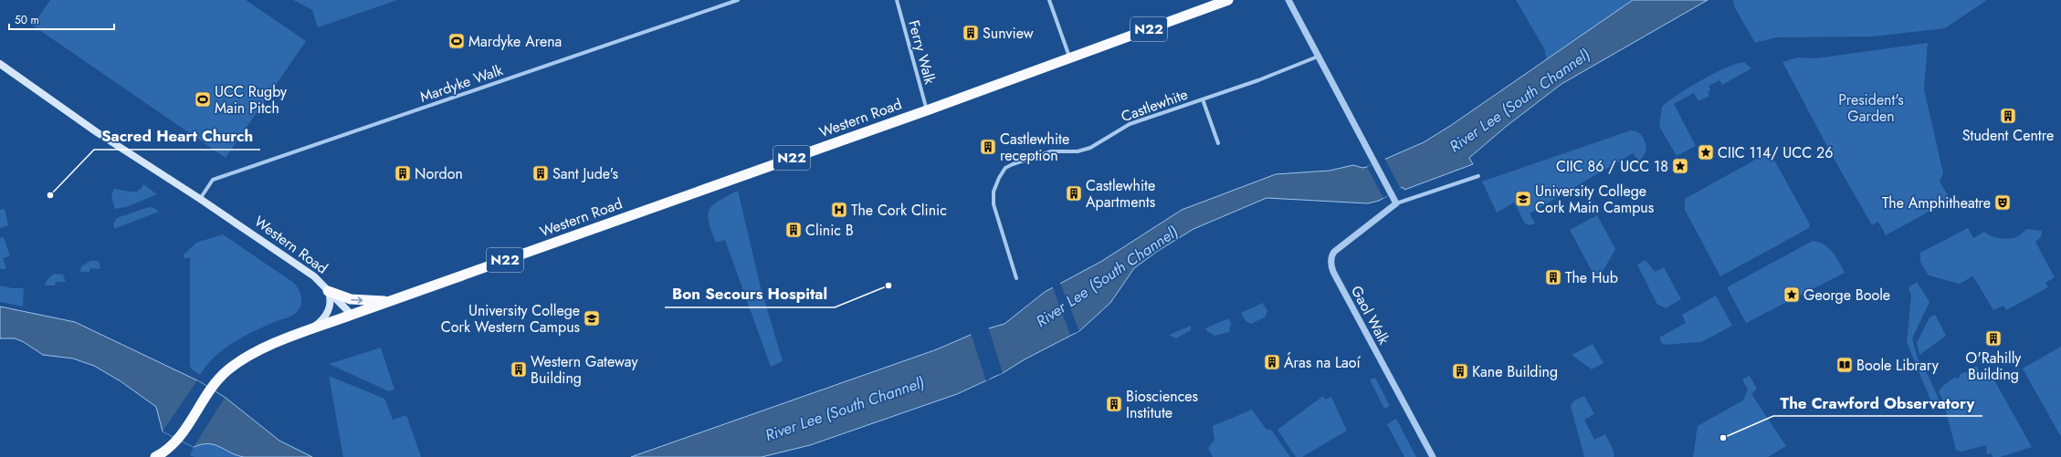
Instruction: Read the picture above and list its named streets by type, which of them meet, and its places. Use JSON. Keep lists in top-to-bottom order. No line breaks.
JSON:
{"streets":{"highway":["N22","Western Road"],"street":["Ferry Walk","Mardyke Walk","Castlewhite","Gaol Walk"]},"crossings":[["N22","Western Road"],["Ferry Walk","Western Road"],["Mardyke Walk","Western Road"]],"water":["River Lee (South Channel)"],"parks":["President's Garden"],"places":{"building":["Sunview","Student Centre","Castlewhite reception","Nordon","Sant Jude's","Castlewhite Apartments","Clinic B","The Hub","O'Rahilly Building","Áras na Laoí","Western Gateway Building","Kane Building","Biosciences Institute"],"sports":["Mardyke Arena","UCC Rugby Main Pitch"],"place":["CIIC 114/ UCC 26","CIIC 86 / UCC 18","George Boole"],"other":["Sacred Heart Church","Bon Secours Hospital","The Crawford Observatory"],"school or university":["University College Cork Main Campus","University College Cork Western Campus"],"theatre":["The Amphitheatre"],"hospital":["The Cork Clinic"],"library":["Boole Library"]},"scale_bar":"50 m"}
